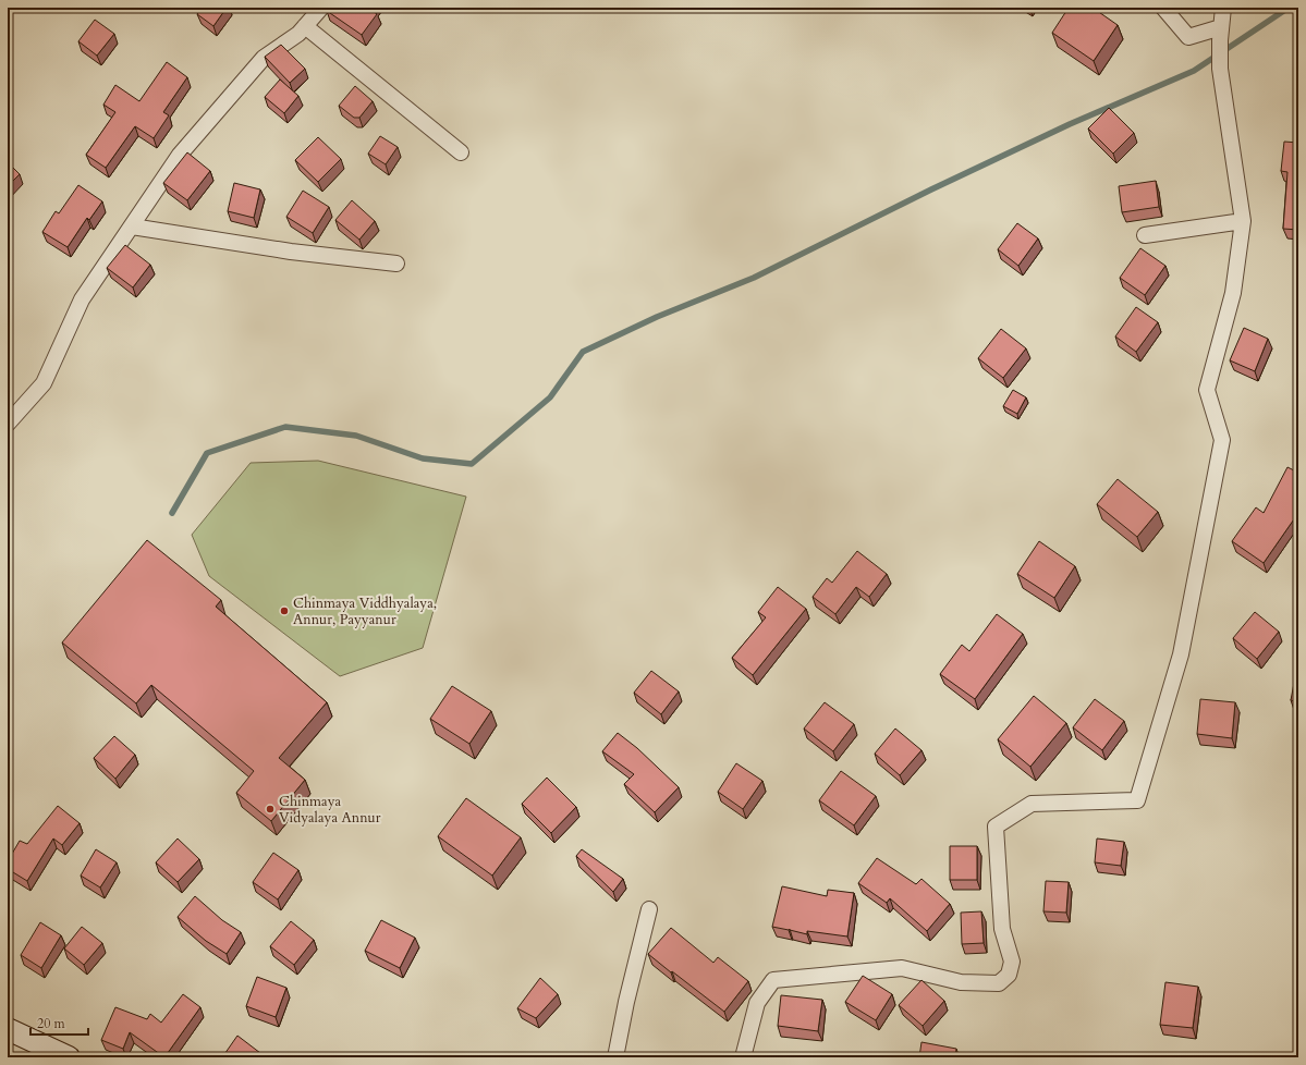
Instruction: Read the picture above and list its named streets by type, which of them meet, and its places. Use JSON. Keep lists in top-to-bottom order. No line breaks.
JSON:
{"places":["Chinmaya Viddhyalaya, Annur, Payyanur","Chinmaya Vidyalaya Annur"],"scale_bar":"20 m"}
